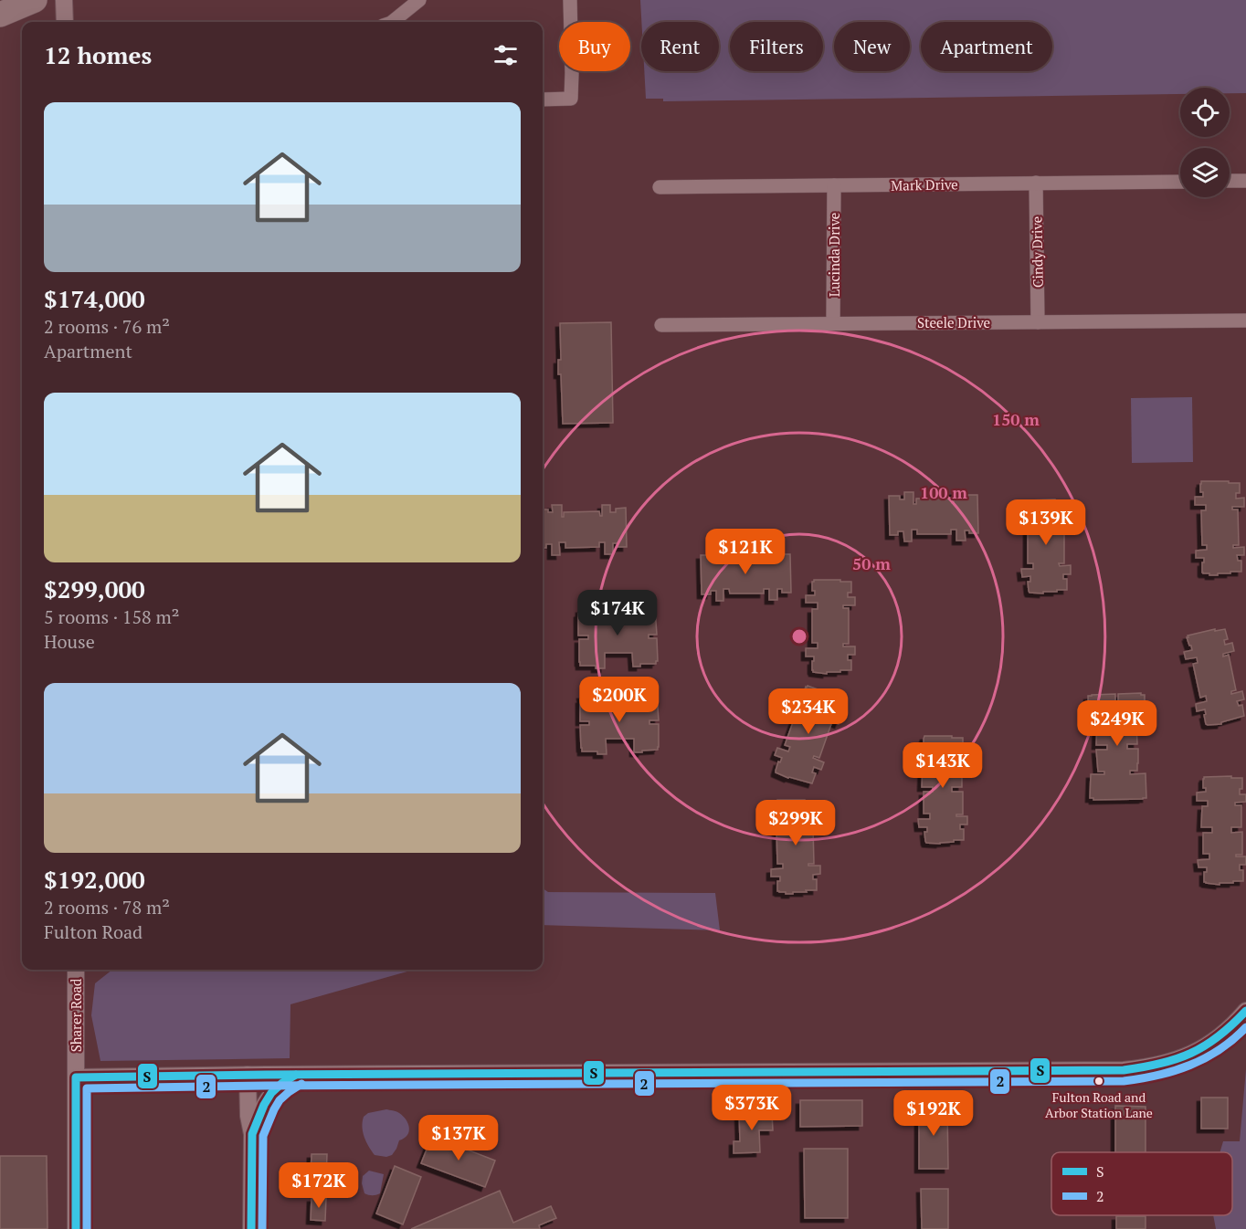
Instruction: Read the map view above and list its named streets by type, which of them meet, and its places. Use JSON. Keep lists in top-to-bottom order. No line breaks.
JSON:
{"streets":{"street":["Mark Drive","Cindy Drive","Lucinda Drive","Steele Drive","Sharer Road"]},"crossings":[["Mark Drive","Cindy Drive"],["Mark Drive","Lucinda Drive"],["Cindy Drive","Steele Drive"],["Lucinda Drive","Steele Drive"]],"places":["Fulton Road and Arbor Station Lane"],"lines":["transit line S","transit line 2"],"legend":["S","2"],"page":{"chip":["Buy","Rent","Filters","New","Apartment"],"heading":"12 homes","list":[{"name":"$174,000","note":"2 rooms · 76 m² · Apartment"},{"name":"$299,000","note":"5 rooms · 158 m² · House"},{"name":"$192,000","note":"2 rooms · 78 m² · Fulton Road"}],"price":["$139K","$121K","$174K","$200K","$234K","$249K","$143K","$299K","$373K","$192K","$137K","$172K"]},"rings":["150 m","100 m","50 m"]}
